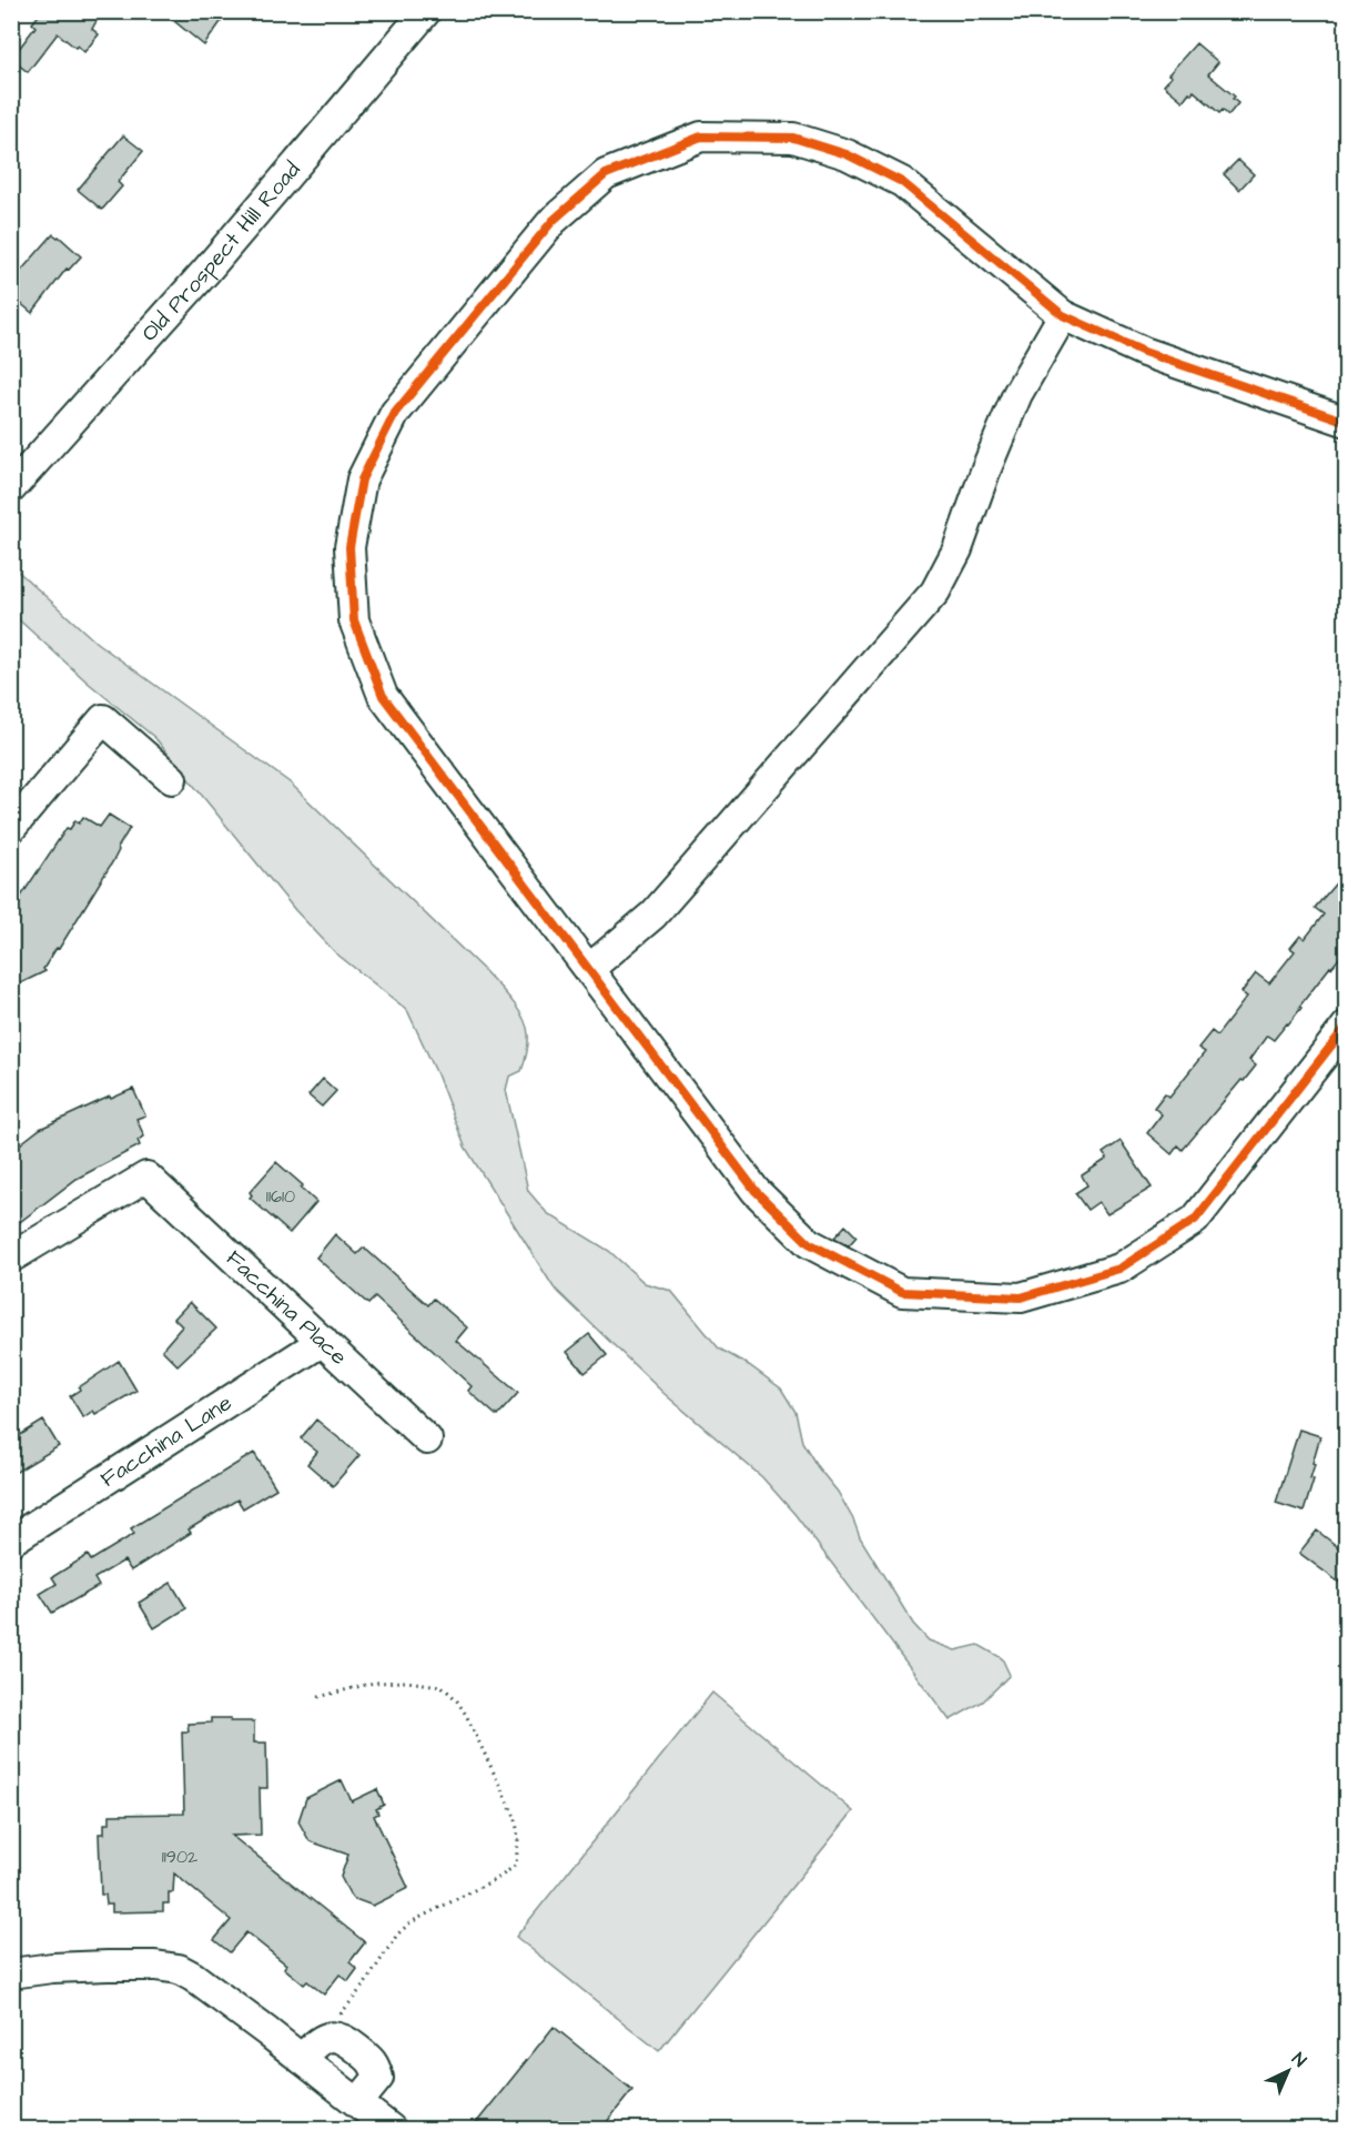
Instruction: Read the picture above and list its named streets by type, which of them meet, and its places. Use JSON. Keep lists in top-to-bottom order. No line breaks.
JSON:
{"streets":{"street":["Old Prospect Hill Road","Facchina Place","Facchina Lane"]},"crossings":[["Facchina Place","Facchina Lane"]],"house_numbers":["11610","11902"],"north":"top right"}
